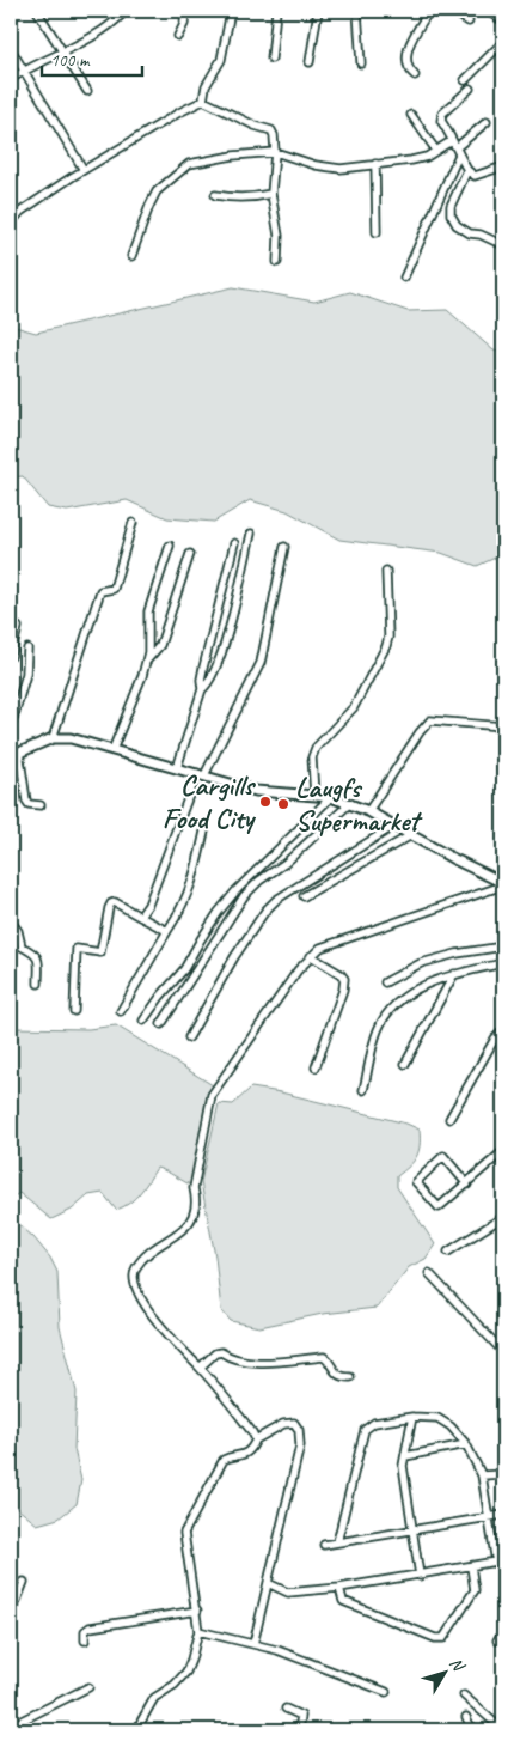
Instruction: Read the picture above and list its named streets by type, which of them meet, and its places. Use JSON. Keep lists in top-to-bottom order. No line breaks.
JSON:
{"places":["Cargills Food City","Laugfs Supermarket"],"scale_bar":"100 m","north":"top right"}
